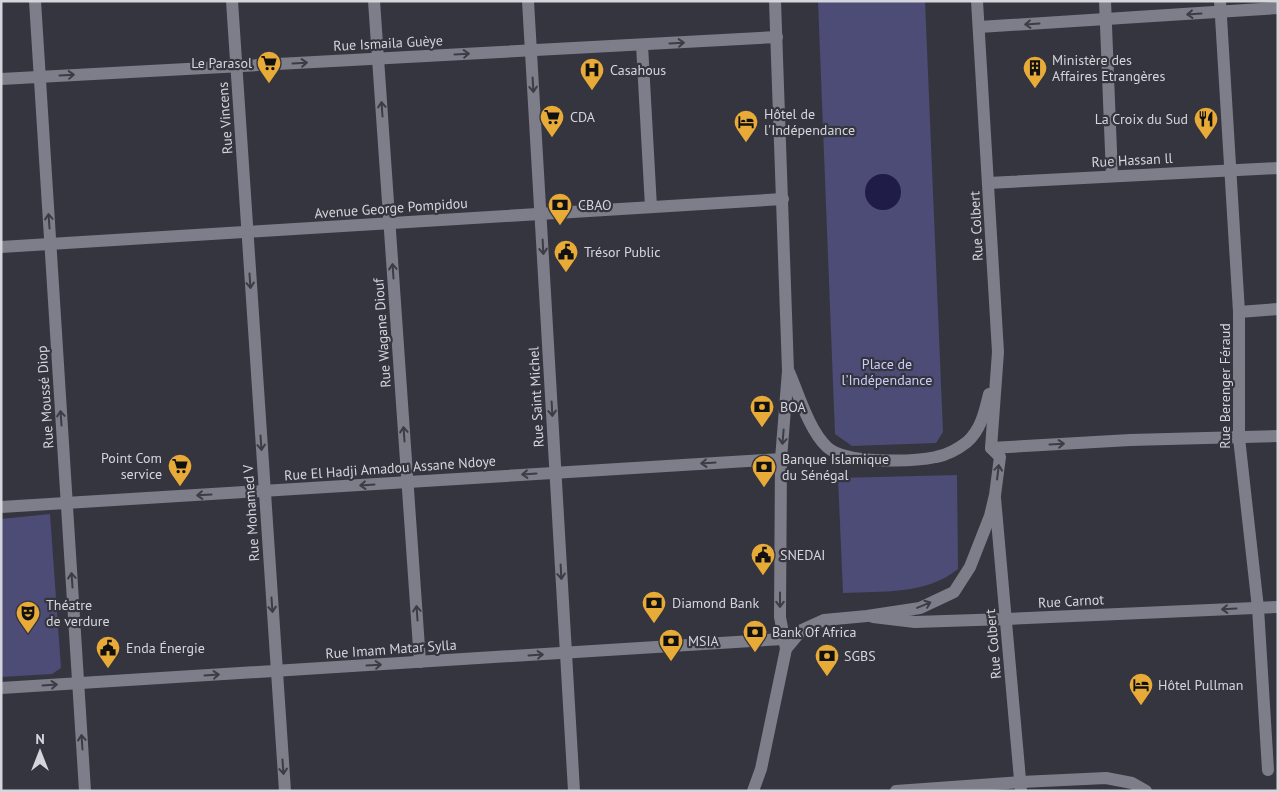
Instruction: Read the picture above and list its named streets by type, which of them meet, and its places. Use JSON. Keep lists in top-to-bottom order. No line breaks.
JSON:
{"streets":{"street":["Rue Ismaila Guèye","Rue Vincens","Rue Hassan ll","Avenue George Pompidou","Rue Colbert","Rue Wagane Diouf","Rue Berenger Féraud","Rue Moussé Diop","Rue Saint Michel","Rue El Hadji Amadou Assane Ndoye","Rue Mohamed V","Rue Carnot","Rue Imam Matar Sylla"]},"crossings":[["Rue Ismaila Guèye","Rue Vincens"],["Rue Ismaila Guèye","Rue Wagane Diouf"],["Rue Ismaila Guèye","Rue Moussé Diop"],["Rue Ismaila Guèye","Rue Saint Michel"],["Rue Vincens","Avenue George Pompidou"],["Rue Vincens","Rue Mohamed V"],["Rue Hassan ll","Rue Colbert"],["Rue Hassan ll","Rue Berenger Féraud"],["Avenue George Pompidou","Rue Wagane Diouf"],["Avenue George Pompidou","Rue Moussé Diop"],["Avenue George Pompidou","Rue Saint Michel"],["Avenue George Pompidou","Rue Mohamed V"],["Rue Colbert","Rue Carnot"],["Rue Wagane Diouf","Rue El Hadji Amadou Assane Ndoye"],["Rue Wagane Diouf","Rue Imam Matar Sylla"],["Rue Berenger Féraud","Rue Carnot"],["Rue Moussé Diop","Rue El Hadji Amadou Assane Ndoye"],["Rue Moussé Diop","Rue Imam Matar Sylla"],["Rue Saint Michel","Rue El Hadji Amadou Assane Ndoye"],["Rue Saint Michel","Rue Imam Matar Sylla"],["Rue El Hadji Amadou Assane Ndoye","Rue Mohamed V"],["Rue Mohamed V","Rue Imam Matar Sylla"]],"one_way":["Rue Ismaila Guèye","Rue Wagane Diouf","Rue Moussé Diop","Rue Saint Michel","Rue El Hadji Amadou Assane Ndoye","Rue Mohamed V","Rue Carnot","Rue Imam Matar Sylla"],"parks":["Place de l’Indépendance"],"places":{"supermarket":["Le Parasol","CDA","Point Com service"],"building":["Ministère des Affaires Etrangères"],"hospital":["Casahous"],"restaurant":["La Croix du Sud"],"hotel":["Hôtel de l'Indépendance","Hôtel Pullman"],"bank":["CBAO","BOA","Banque Islamique du Sénégal","Diamond Bank","Bank Of Africa","MSIA","SGBS"],"public building":["Trésor Public","SNEDAI","Enda Énergie"],"theatre":["Théatre de verdure"]},"north":"top"}
